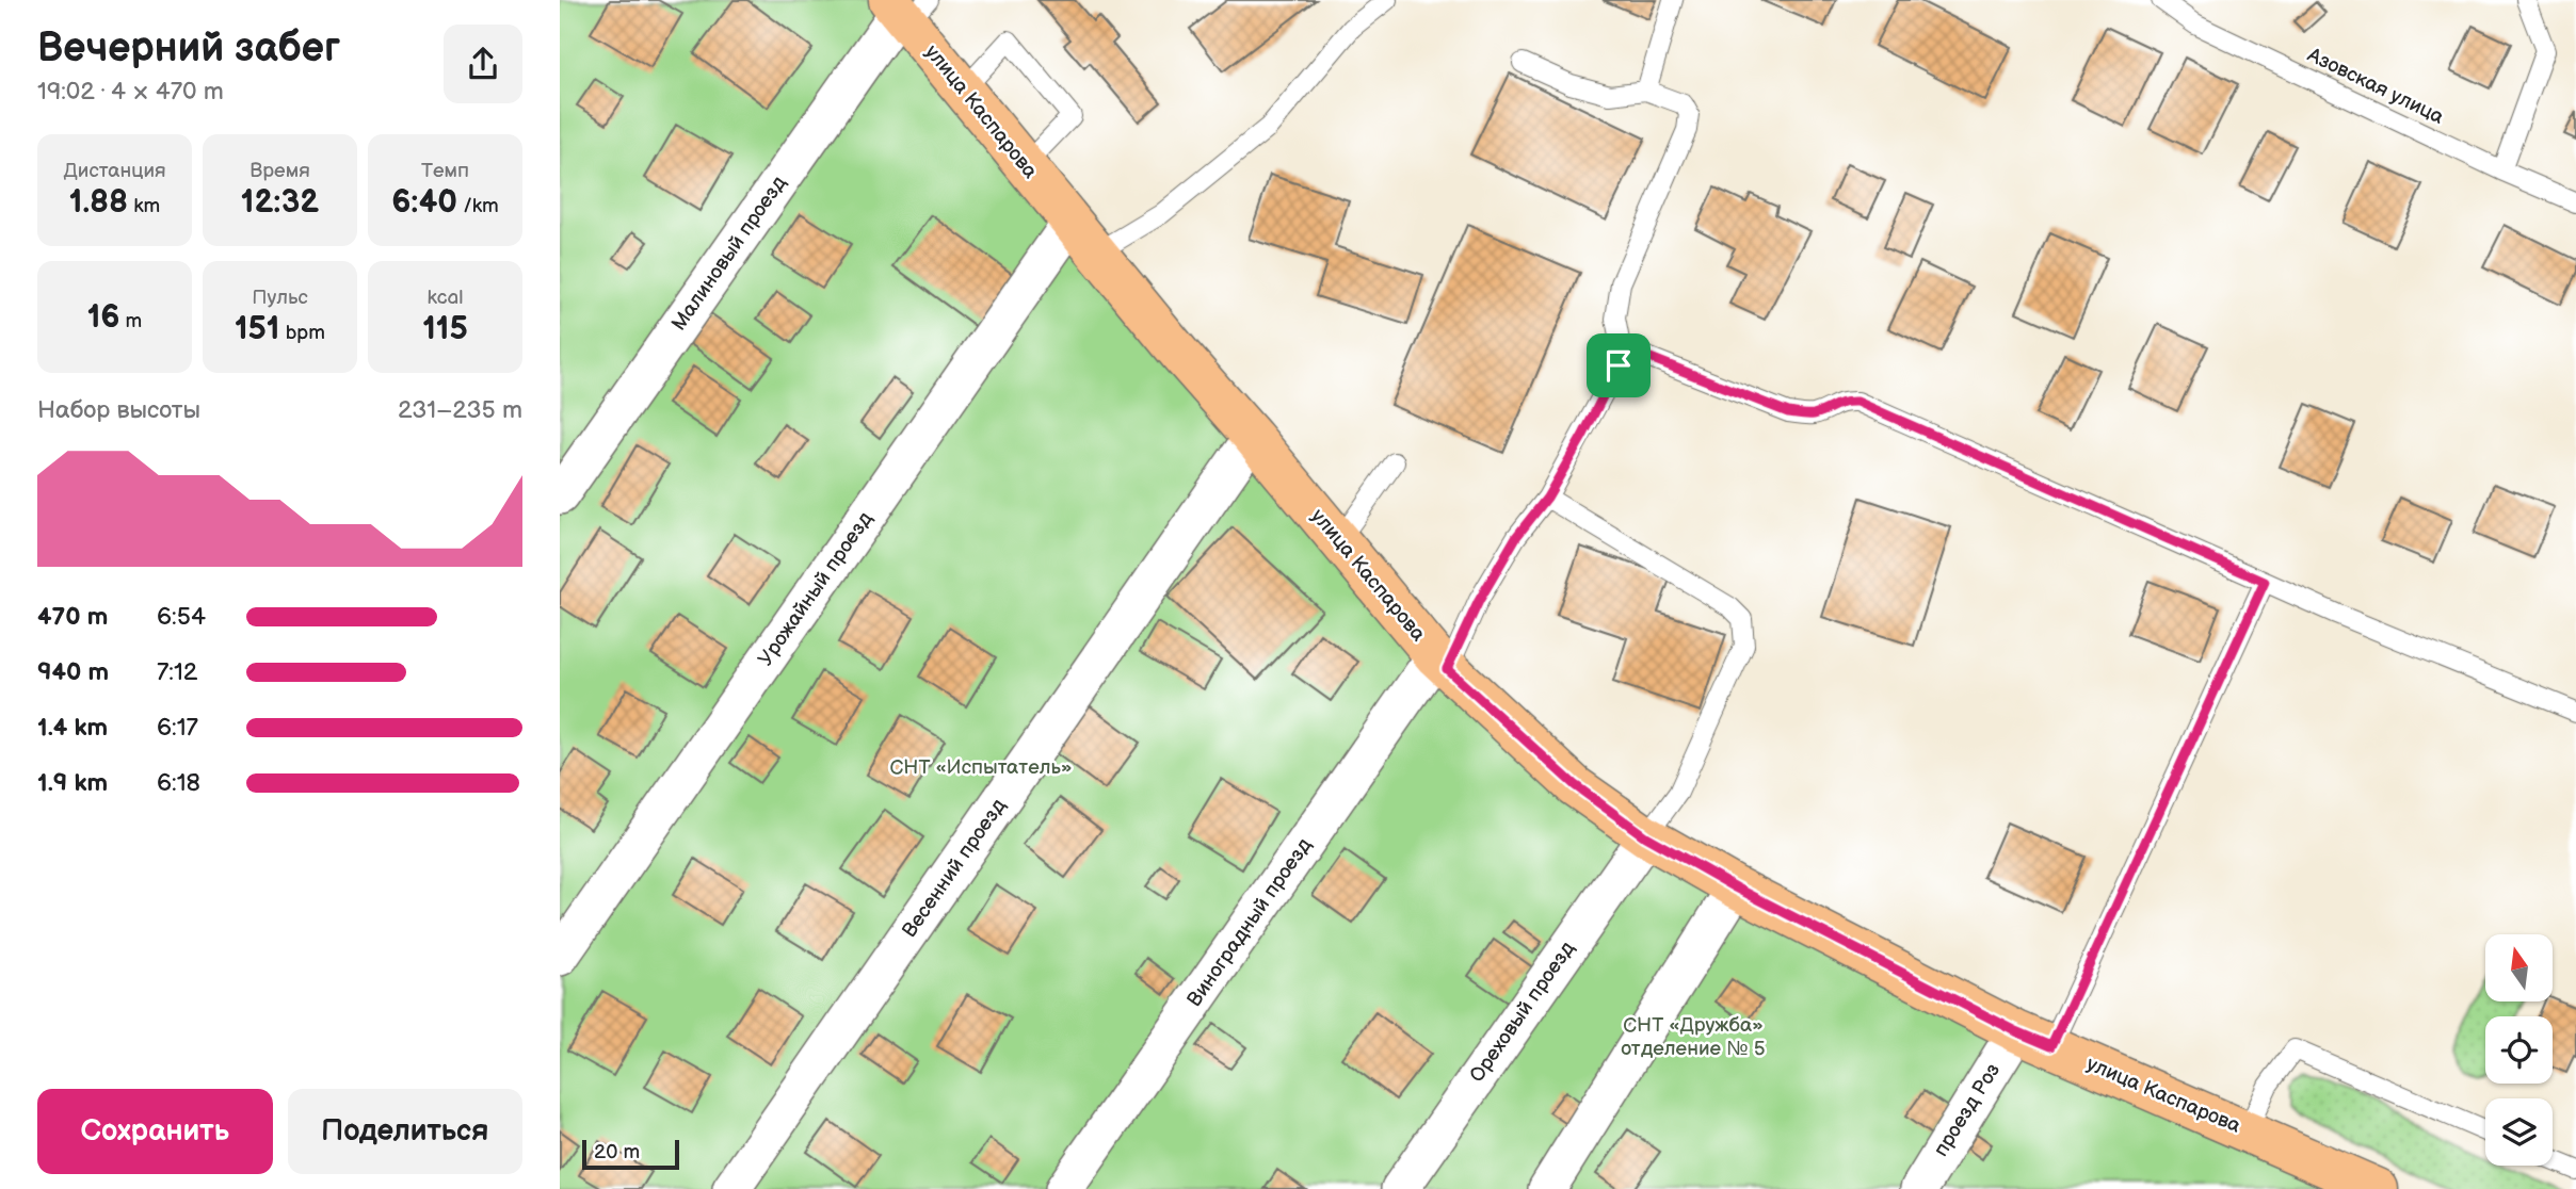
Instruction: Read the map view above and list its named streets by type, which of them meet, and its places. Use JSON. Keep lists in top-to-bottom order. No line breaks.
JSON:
{"streets":{"main road":["улица Каспарова"],"street":["Малиновый проезд","Урожайный проезд","Весенний проезд","Виноградный проезд","Ореховый проезд","проезд Роз"],"lane":["Азовская улица"]},"crossings":[["улица Каспарова","Малиновый проезд"],["улица Каспарова","Урожайный проезд"],["улица Каспарова","Весенний проезд"],["улица Каспарова","Виноградный проезд"],["улица Каспарова","Ореховый проезд"],["улица Каспарова","проезд Роз"]],"parks":["СНТ «Испытатель»","СНТ «Дружба» отделение № 5"],"scale_bar":"20 m","north":"top","page":{"heading":["Вечерний забег","19:02 · 4 × 470 m"],"stats":[["Дистанция","1.88 km"],["Время","12:32"],["Темп","6:40 /km"],["16 m"],["Пульс","151 bpm"],["kcal","115"]],"chart":["Набор высоты","231–235 m"],"list":[{"name":"470 m","note":"6:54"},{"name":"940 m","note":"7:12"},{"name":"1.4 km","note":"6:17"},{"name":"1.9 km","note":"6:18"}],"buttons":["Сохранить","Поделиться"],"scale":"20 m"}}
